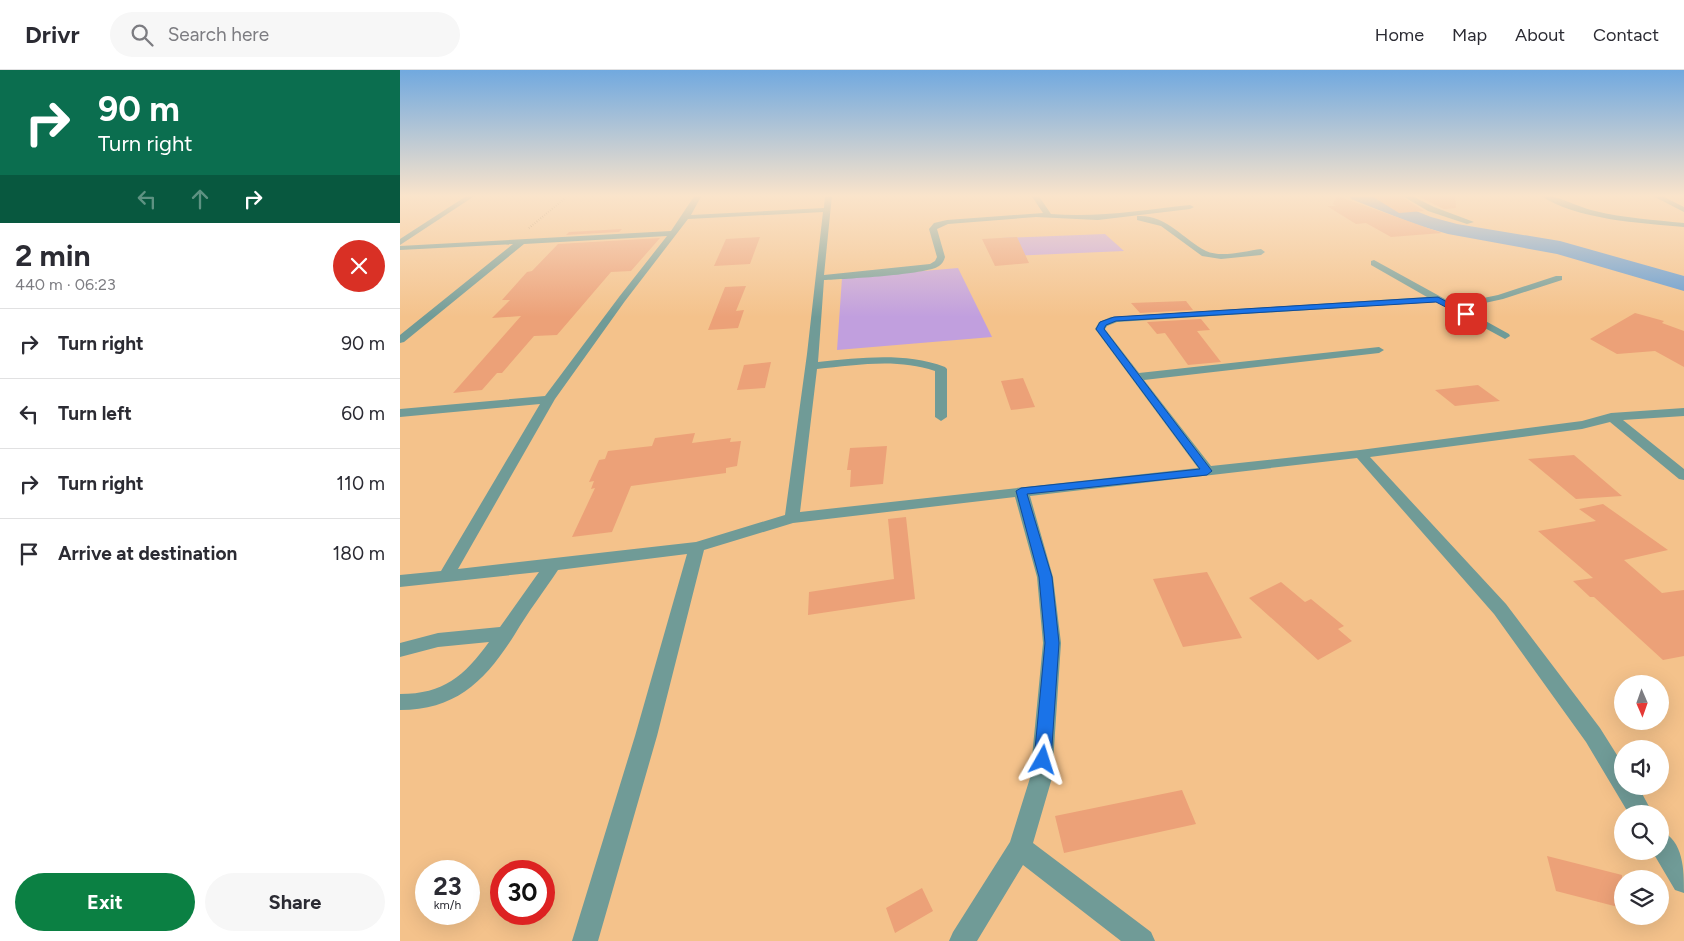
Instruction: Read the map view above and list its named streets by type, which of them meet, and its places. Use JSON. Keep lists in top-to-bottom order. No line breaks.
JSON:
{"north":"bottom","page":{"header":"Drivr","search":"Search here","nav":["Home","Map","About","Contact"],"turn":["90 m","Turn right"],"heading":["2 min","440 m · 06:23"],"list":[{"name":"Turn right","value":"90 m"},{"name":"Turn left","value":"60 m"},{"name":"Turn right","value":"110 m"},{"name":"Arrive at destination","value":"180 m"}],"speed":"23 km/h","limit":"30","buttons":["Exit","Share"]}}
